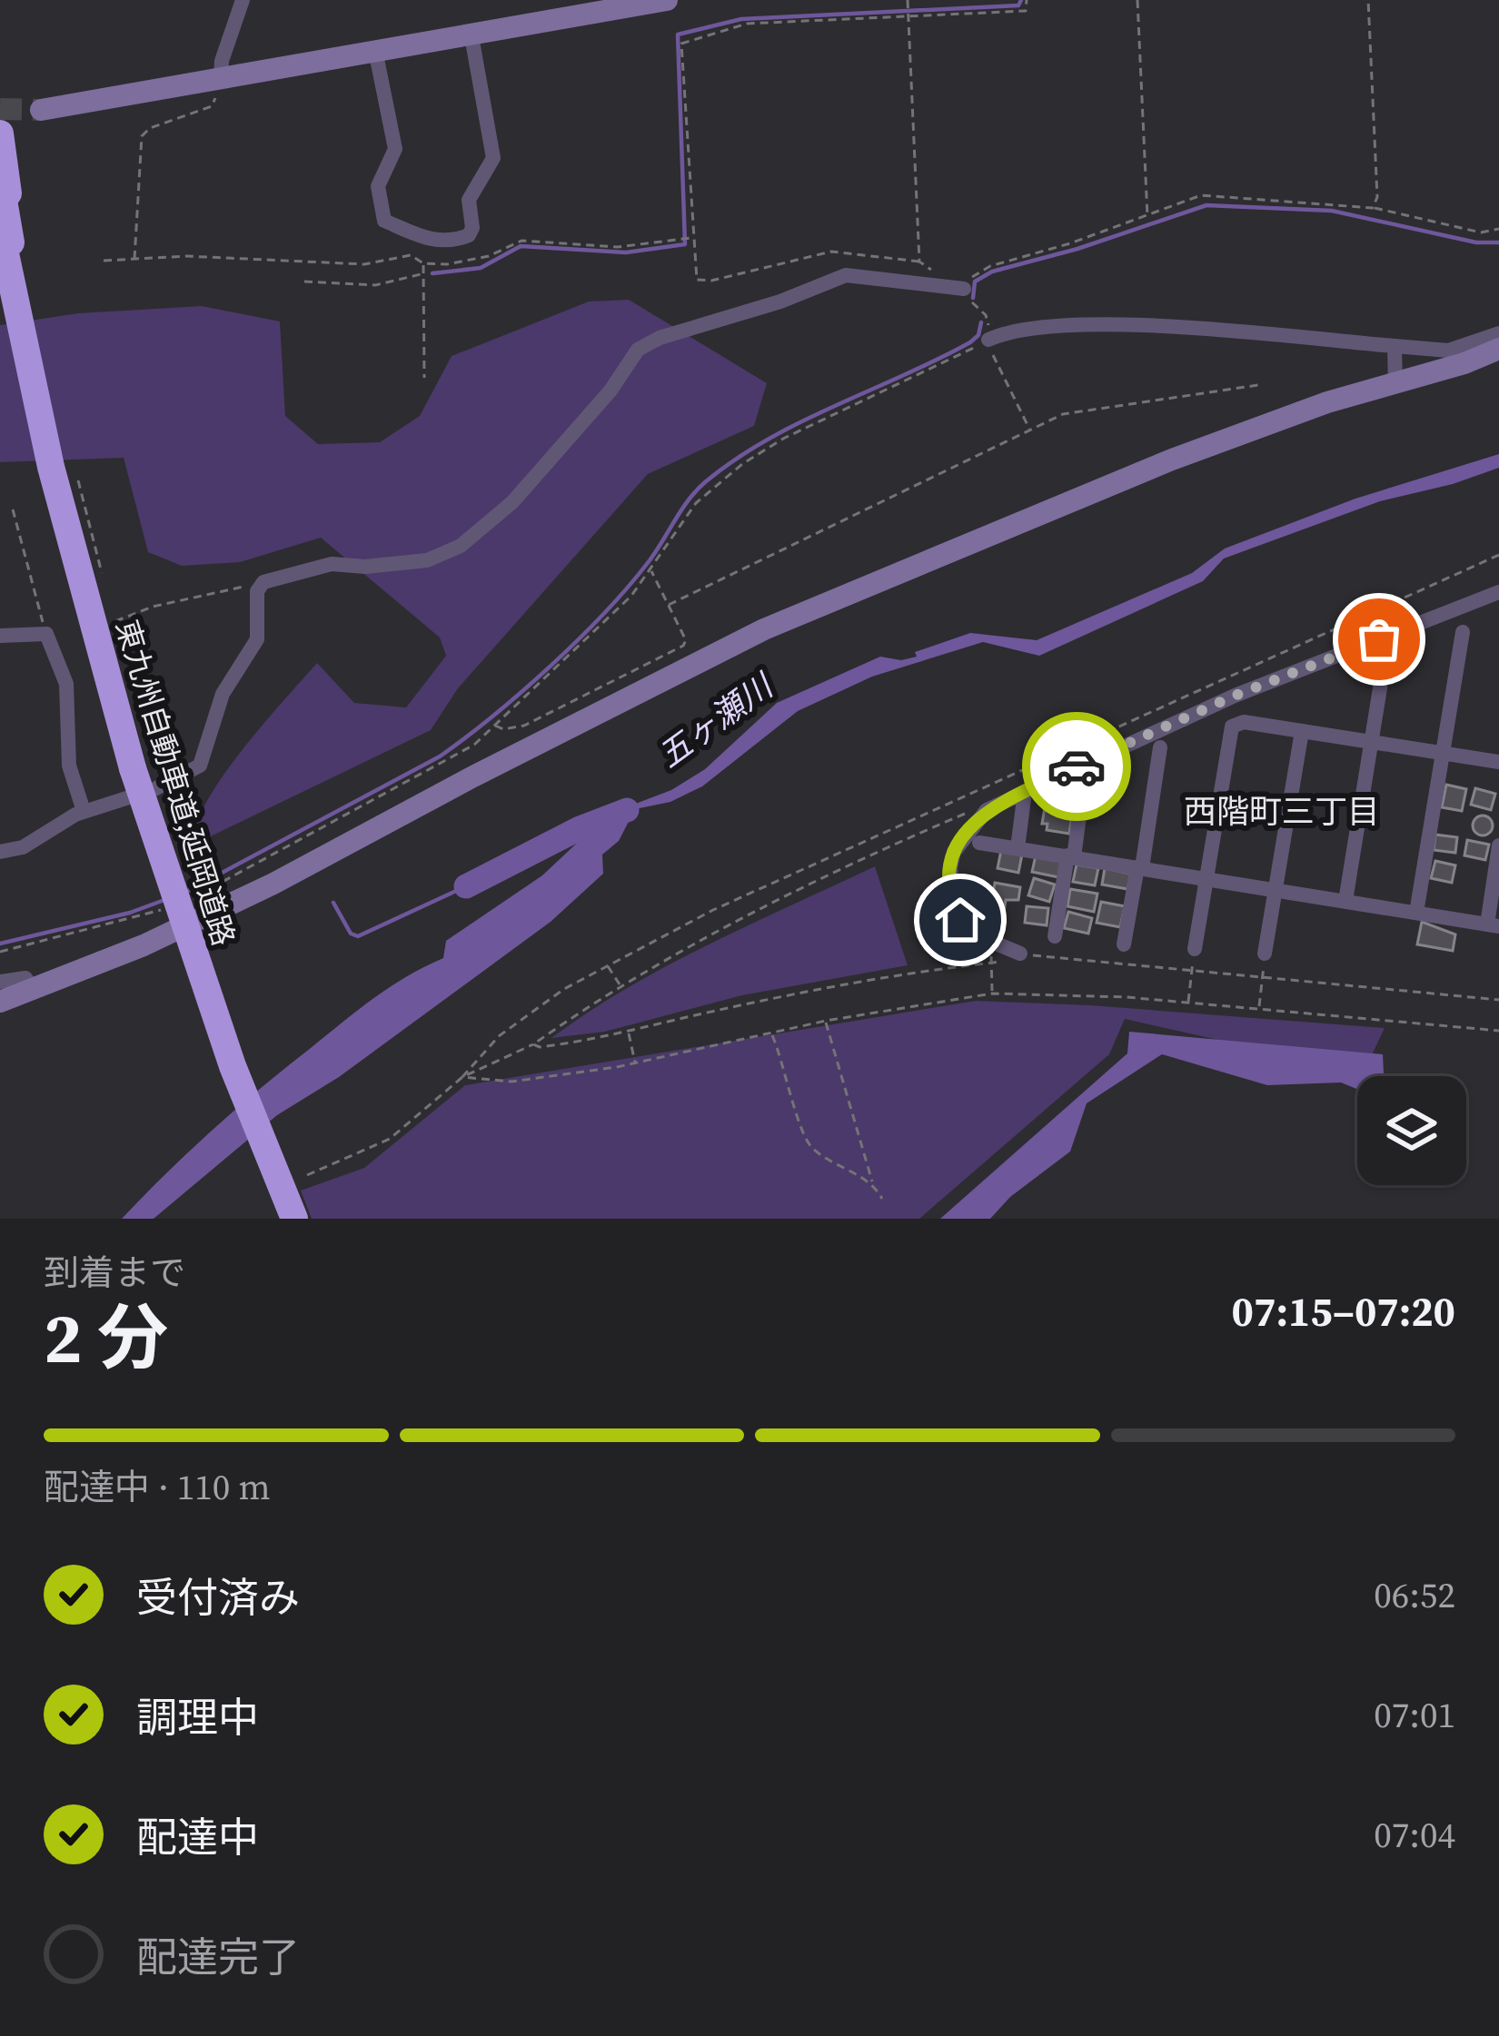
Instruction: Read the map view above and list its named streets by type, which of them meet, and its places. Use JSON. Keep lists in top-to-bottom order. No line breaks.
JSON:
{"streets":{"highway":["東九州自動車道;延岡道路"]},"districts":["西階町三丁目"],"water":["五ヶ瀬川"],"page":{"heading":["2 分","到着まで","07:15–07:20"],"bar":"配達中 · 110 m","list":[["受付済み","06:52"],["調理中","07:01"],["配達中","07:04"],"配達完了"]}}
